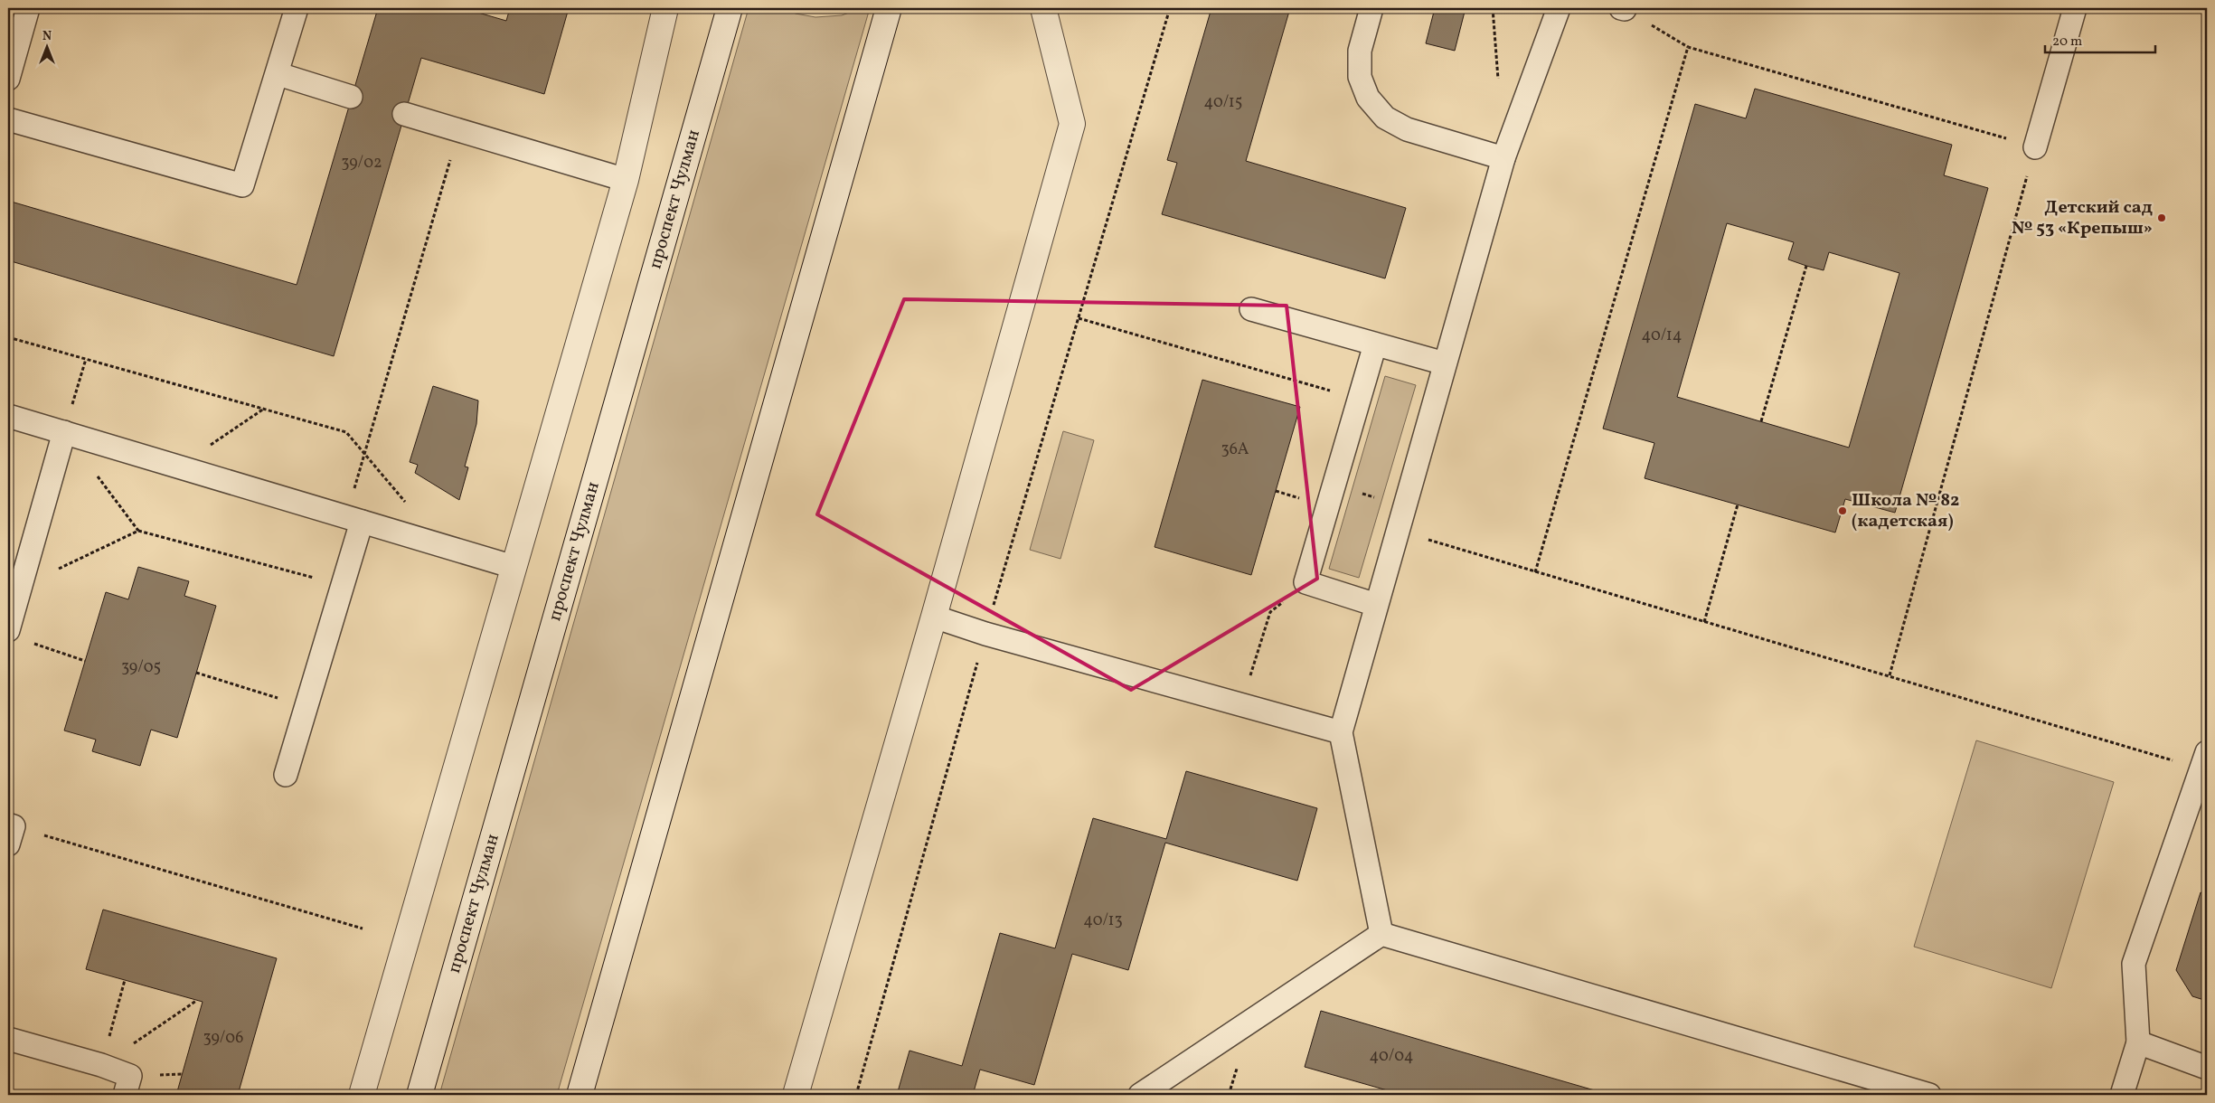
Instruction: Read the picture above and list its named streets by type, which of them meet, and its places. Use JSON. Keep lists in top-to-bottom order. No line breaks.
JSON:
{"streets":{"street":["проспект Чулман"]},"places":["Детский сад № 53 «Крепыш»","Школа № 82 (кадетская)"],"house_numbers":["40/15","39/02","40/14","36А","39/05","40/13","39/06","40/04"],"scale_bar":"20 m","north":"top"}
